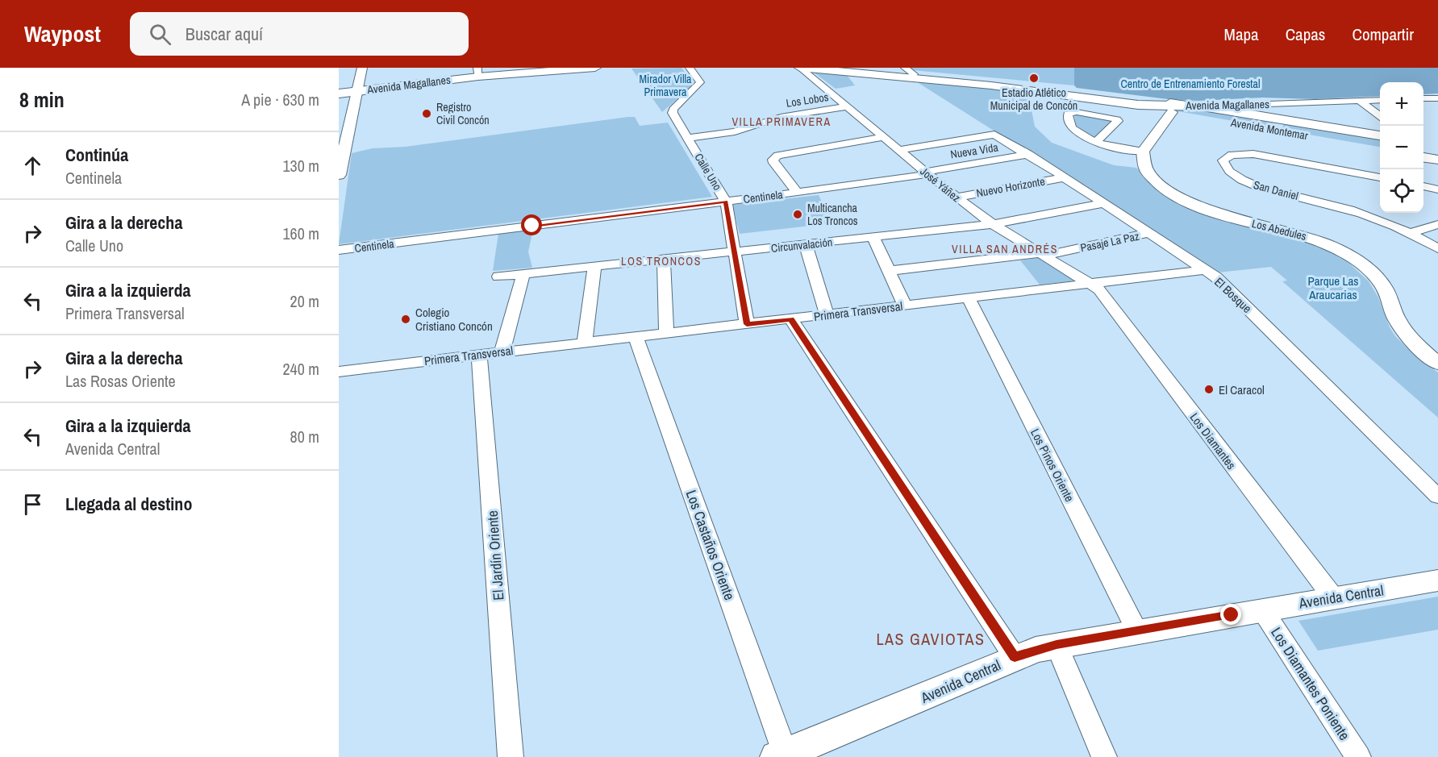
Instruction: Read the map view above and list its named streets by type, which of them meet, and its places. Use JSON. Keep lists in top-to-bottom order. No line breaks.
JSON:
{"streets":{"main road":["Avenida Magallanes","Avenida Montemar"],"street":["Los Lobos","Nueva Vida","Calle Uno","José Yáñez","Nuevo Horizonte","San Daniel","Centinela","Los Abedules","Pasaje La Paz","Circunvalación","El Bosque","Primera Transversal","Los Diamantes","Los Pinos Oriente","Los Castaños Oriente","El Jardín Oriente","Avenida Central","Los Diamantes Poniente"]},"crossings":[["Avenida Magallanes","Avenida Montemar"],["Avenida Magallanes","José Yáñez"],["Los Lobos","Calle Uno"],["Los Lobos","José Yáñez"],["Nueva Vida","José Yáñez"],["Nueva Vida","Centinela"],["Nueva Vida","El Bosque"],["Calle Uno","Centinela"],["Calle Uno","Circunvalación"],["Calle Uno","Primera Transversal"],["José Yáñez","Nuevo Horizonte"],["José Yáñez","Centinela"],["José Yáñez","Pasaje La Paz"],["José Yáñez","Circunvalación"],["José Yáñez","El Bosque"],["José Yáñez","Primera Transversal"],["José Yáñez","Los Diamantes"],["Nuevo Horizonte","El Bosque"],["Pasaje La Paz","El Bosque"],["Circunvalación","El Bosque"],["El Bosque","Primera Transversal"],["Primera Transversal","Los Diamantes"],["Primera Transversal","Los Pinos Oriente"],["Primera Transversal","Los Castaños Oriente"],["Primera Transversal","El Jardín Oriente"],["Los Diamantes","Avenida Central"],["Los Pinos Oriente","Avenida Central"],["Los Castaños Oriente","Avenida Central"],["Avenida Central","Los Diamantes Poniente"]],"districts":["VILLA PRIMAVERA","VILLA SAN ANDRÉS","LOS TRONCOS","LAS GAVIOTAS"],"parks":["Mirador Villa Primavera","Centro de Entrenamiento Forestal","Parque Las Araucarias"],"places":["Estadio Atlético Municipal de Concón","Registro Civil Concón","Multicancha Los Troncos","Colegio Cristiano Concón","El Caracol"],"page":{"header":"Waypost","search":"Buscar aquí","nav":["Mapa","Capas","Compartir"],"heading":["8 min","A pie · 630 m"],"map_buttons":["+","−"],"list":[["Continúa","Centinela","130 m"],["Gira a la derecha","Calle Uno","160 m"],["Gira a la izquierda","Primera Transversal","20 m"],["Gira a la derecha","Las Rosas Oriente","240 m"],["Gira a la izquierda","Avenida Central","80 m"],"Llegada al destino"]}}
